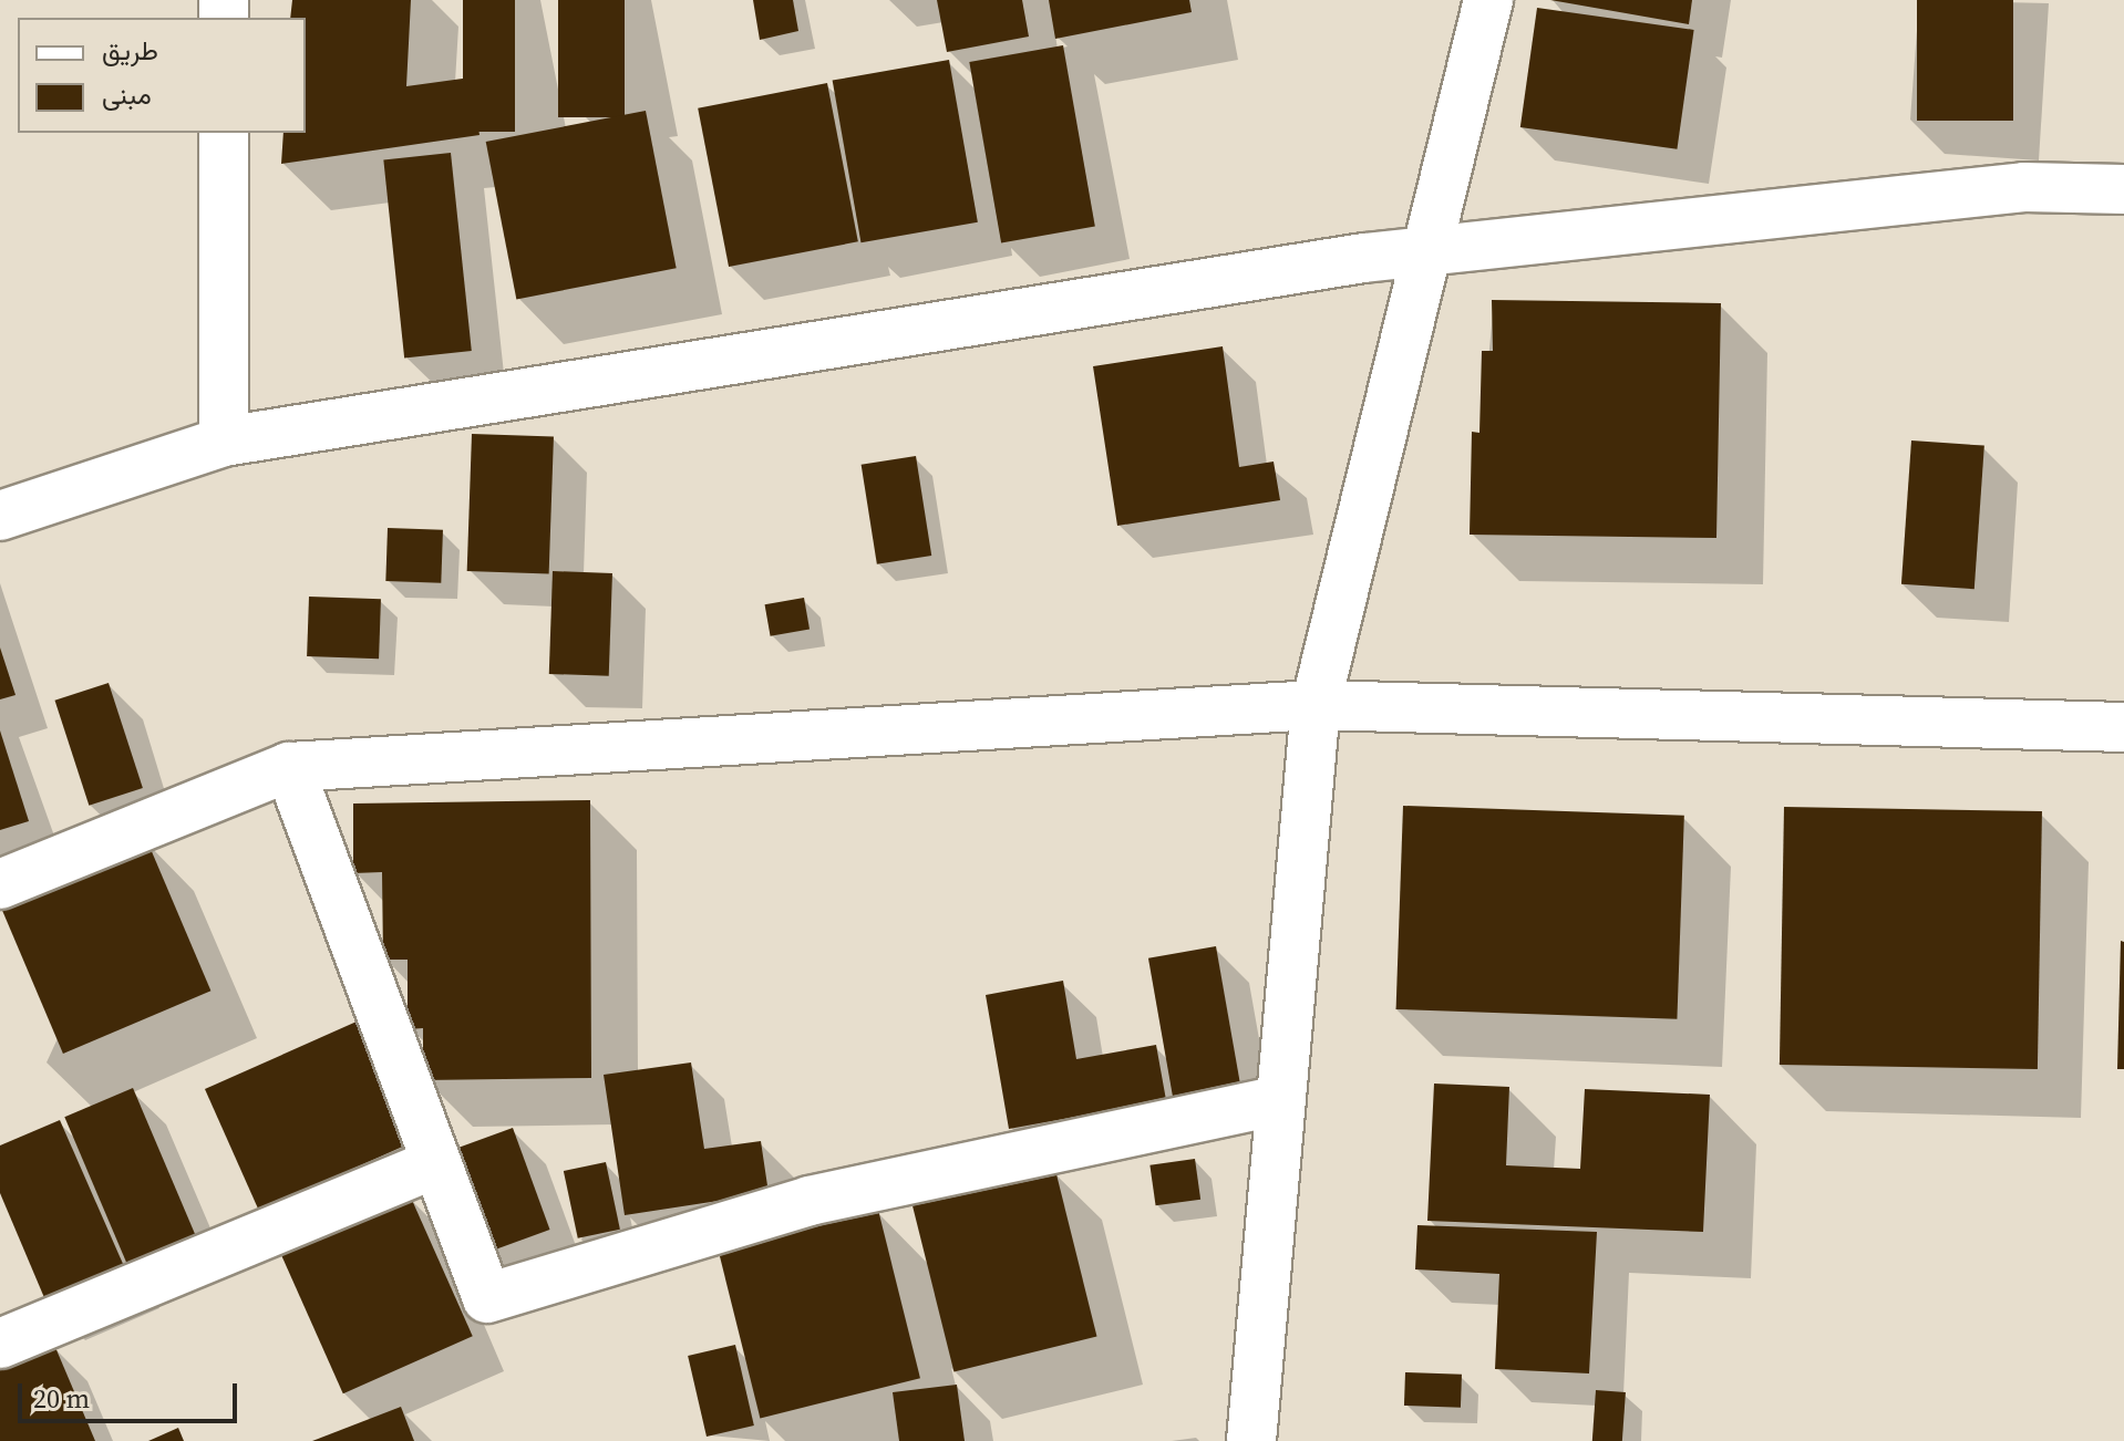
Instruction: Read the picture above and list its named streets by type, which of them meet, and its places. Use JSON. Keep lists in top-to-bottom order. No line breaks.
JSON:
{"legend":["طريق","مبنى"],"scale_bar":"20 m"}
